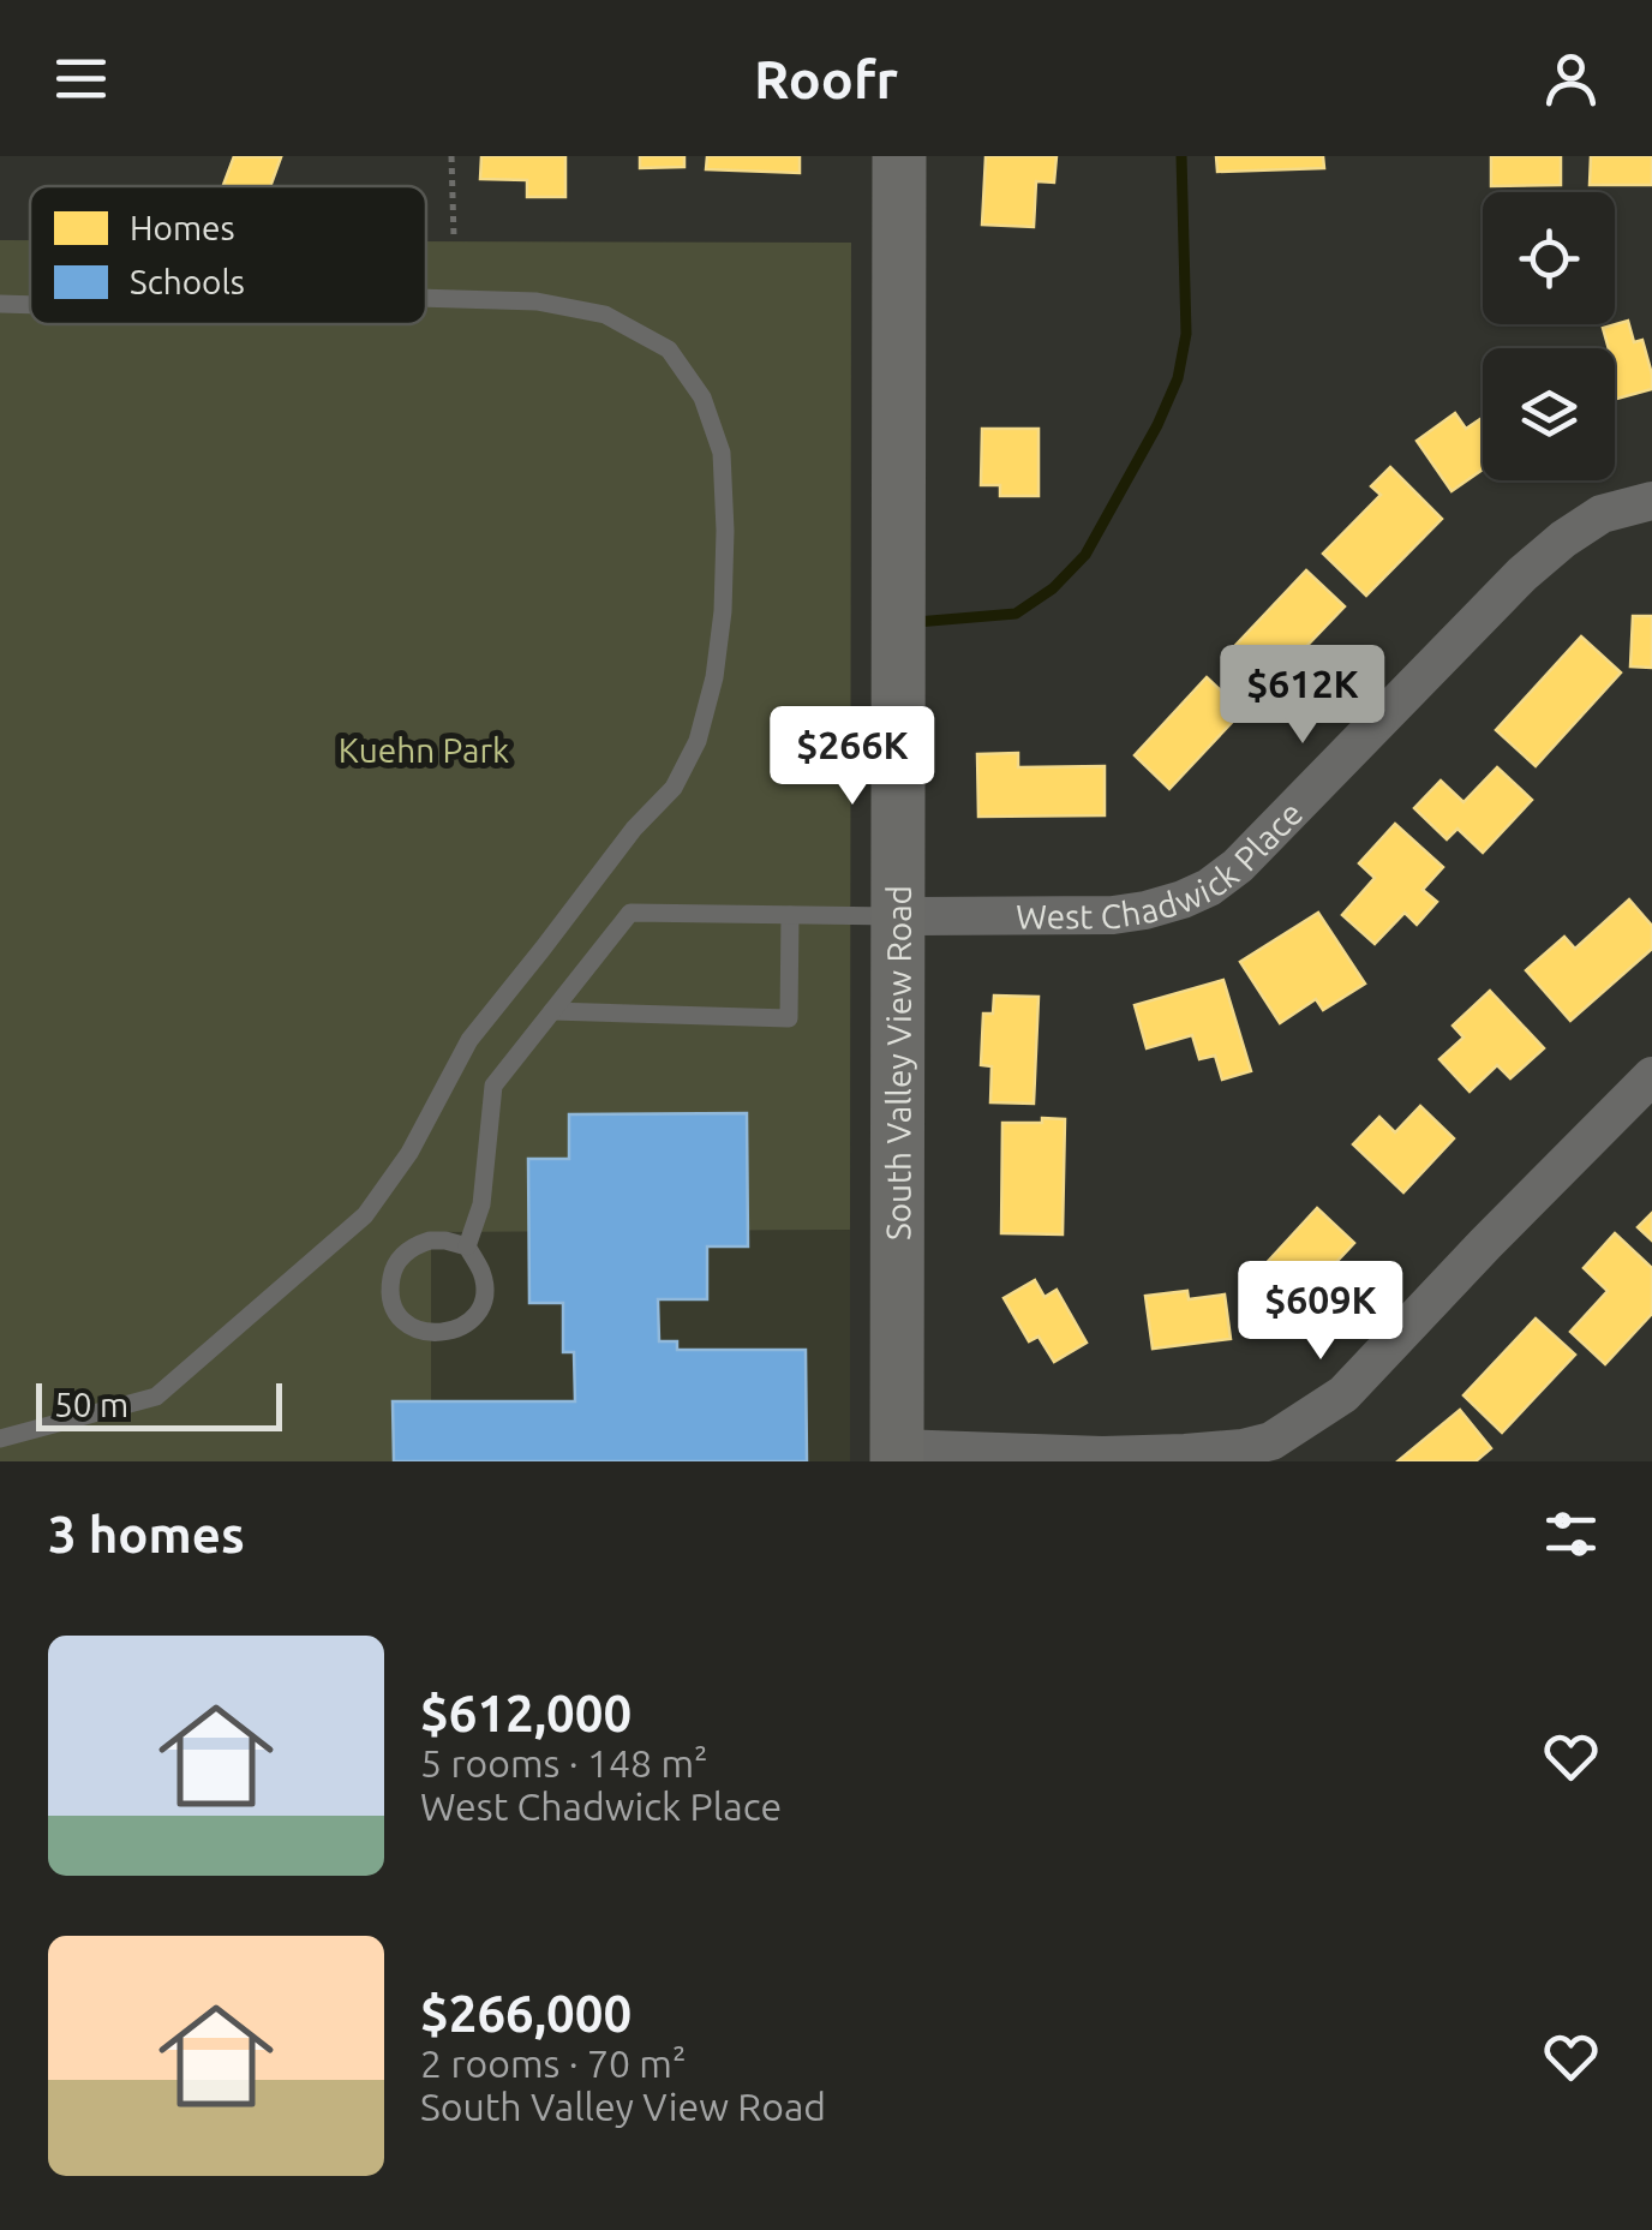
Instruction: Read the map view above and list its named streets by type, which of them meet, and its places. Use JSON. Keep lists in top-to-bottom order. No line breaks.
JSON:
{"streets":{"street":["West Chadwick Place","South Valley View Road"]},"crossings":[["West Chadwick Place","South Valley View Road"]],"parks":["Kuehn Park"],"legend":["Homes","Schools"],"scale_bar":"50 m","page":{"header":"Roofr","price":["$612K","$266K","$609K"],"scale":"50 m","heading":"3 homes","list":[{"name":"$612,000","note":"5 rooms · 148 m² · West Chadwick Place"},{"name":"$266,000","note":"2 rooms · 70 m² · South Valley View Road"}]}}
